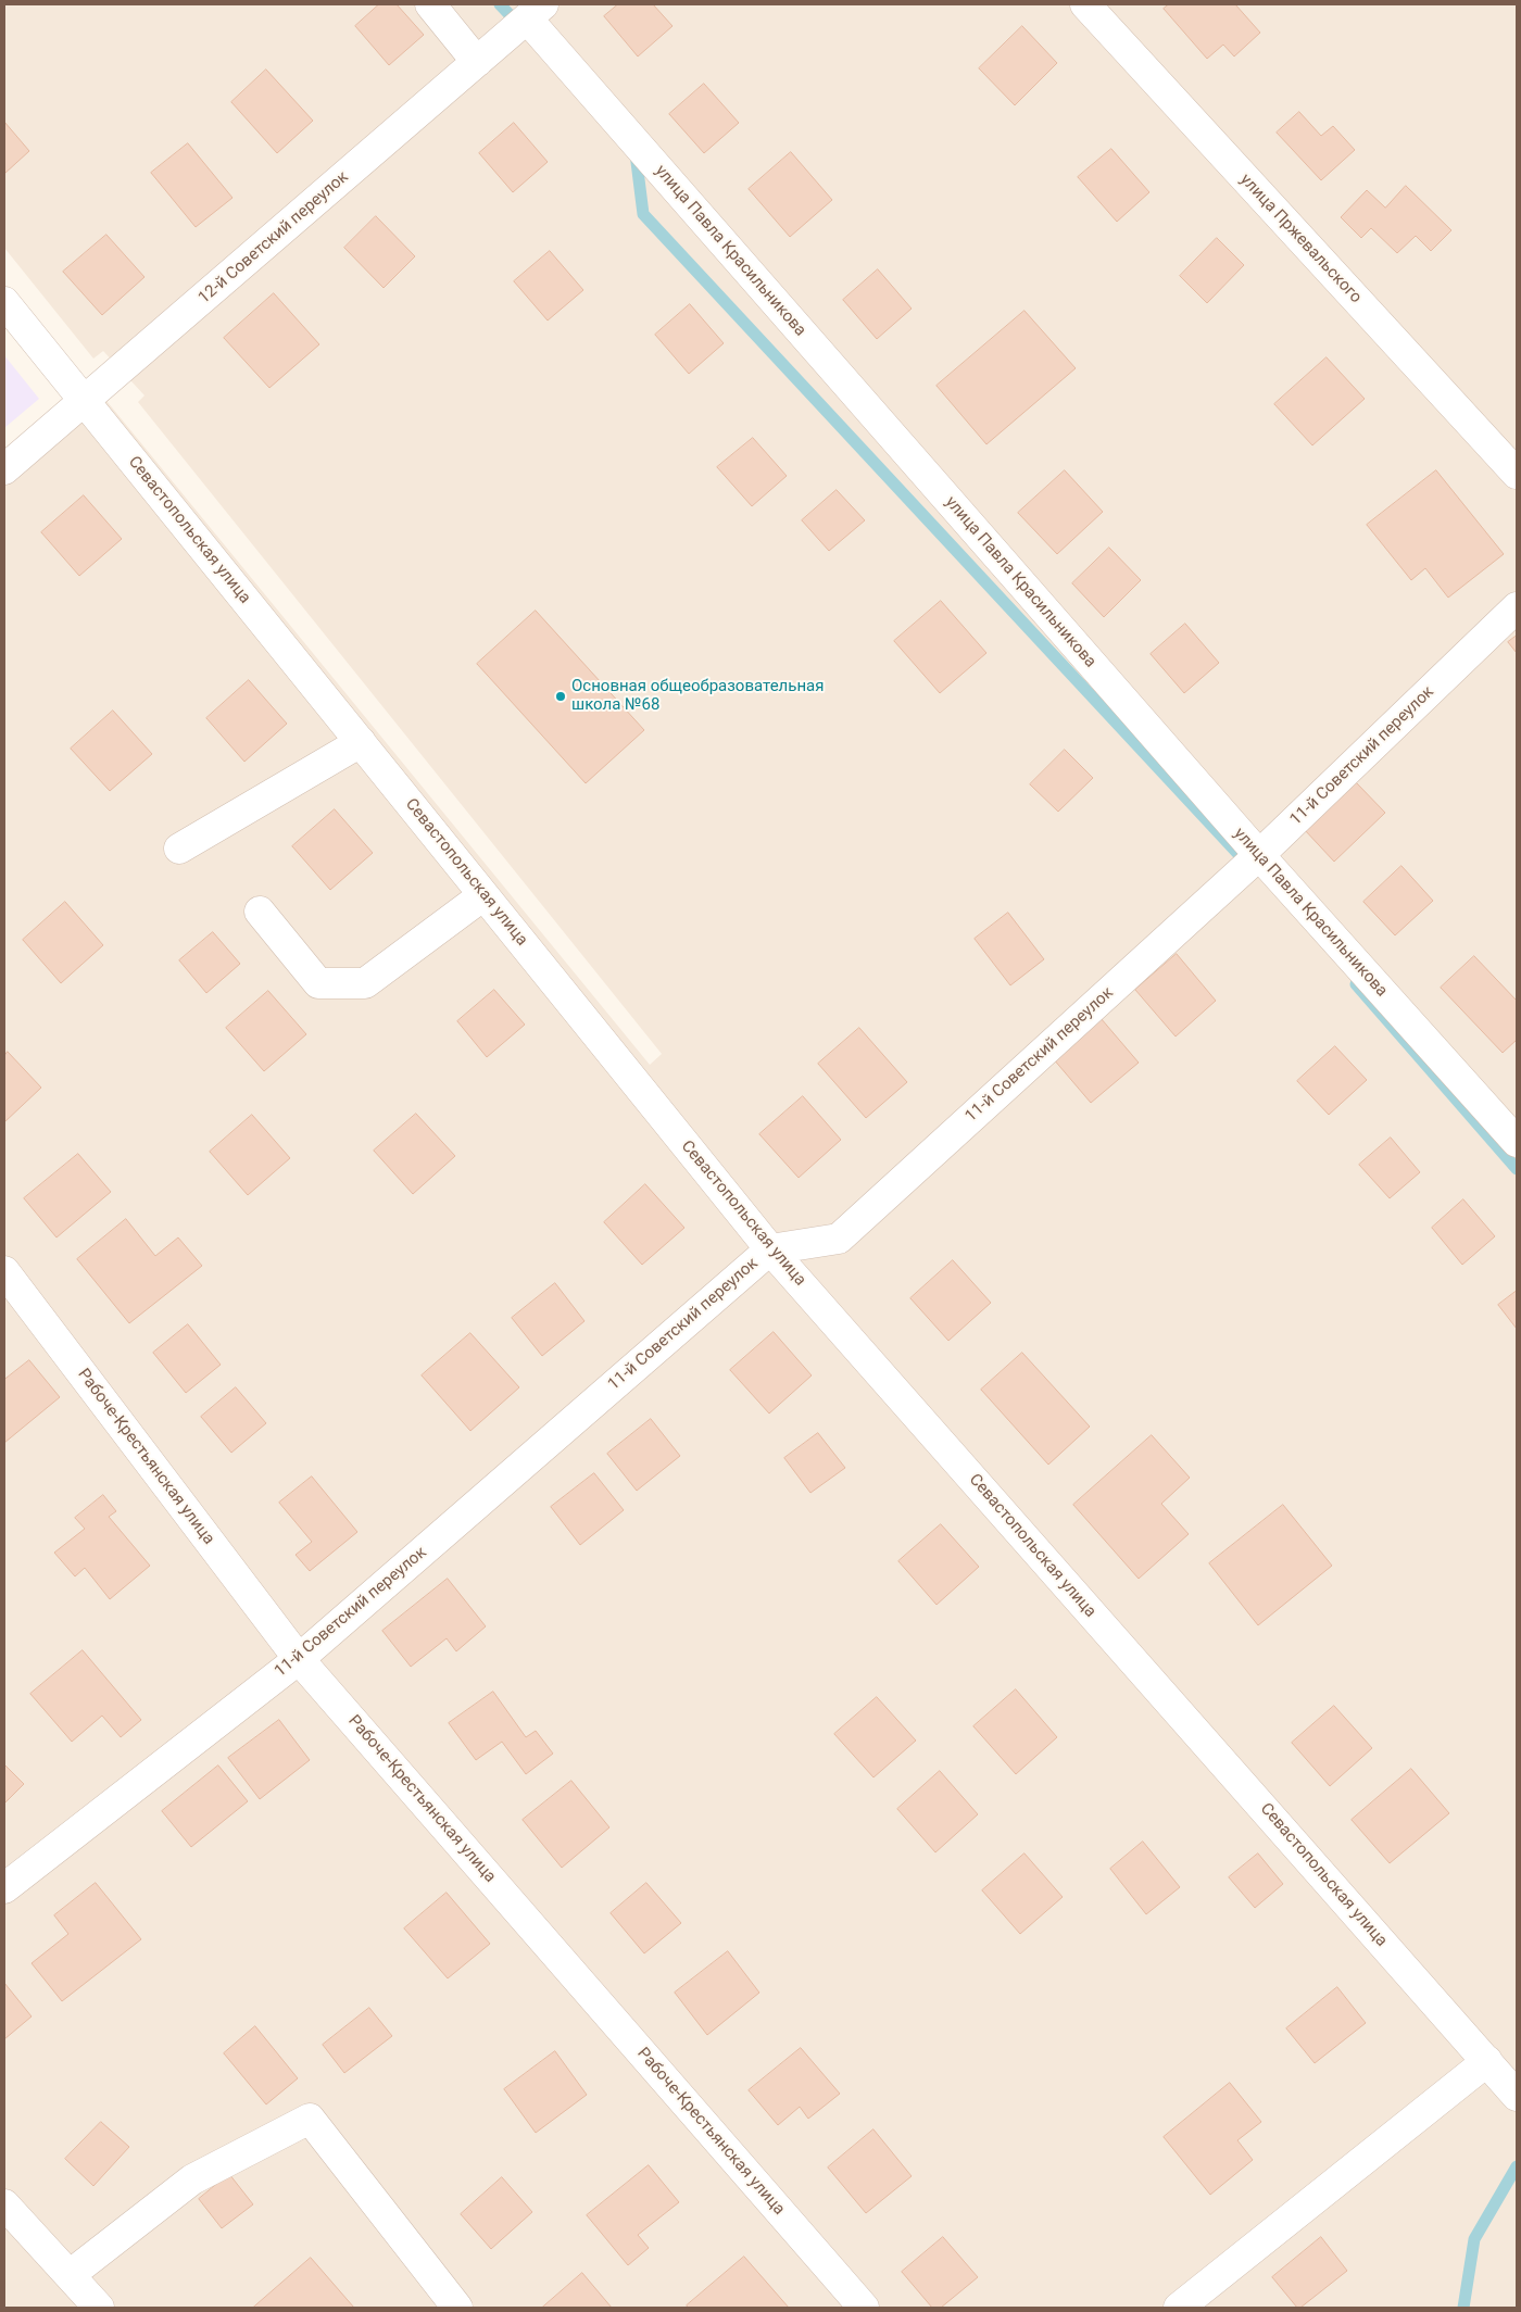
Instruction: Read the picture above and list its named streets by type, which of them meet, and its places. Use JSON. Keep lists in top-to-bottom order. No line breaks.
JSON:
{"streets":{"street":["12-й Советский переулок","улица Пржевальского","улица Павла Красильникова","Севастопольская улица","11-й Советский переулок","Рабоче-Крестьянская улица"]},"crossings":[["12-й Советский переулок","улица Павла Красильникова"],["12-й Советский переулок","Севастопольская улица"],["улица Павла Красильникова","11-й Советский переулок"],["Севастопольская улица","11-й Советский переулок"],["11-й Советский переулок","Рабоче-Крестьянская улица"]],"places":["Основная общеобразовательная школа №68"]}
